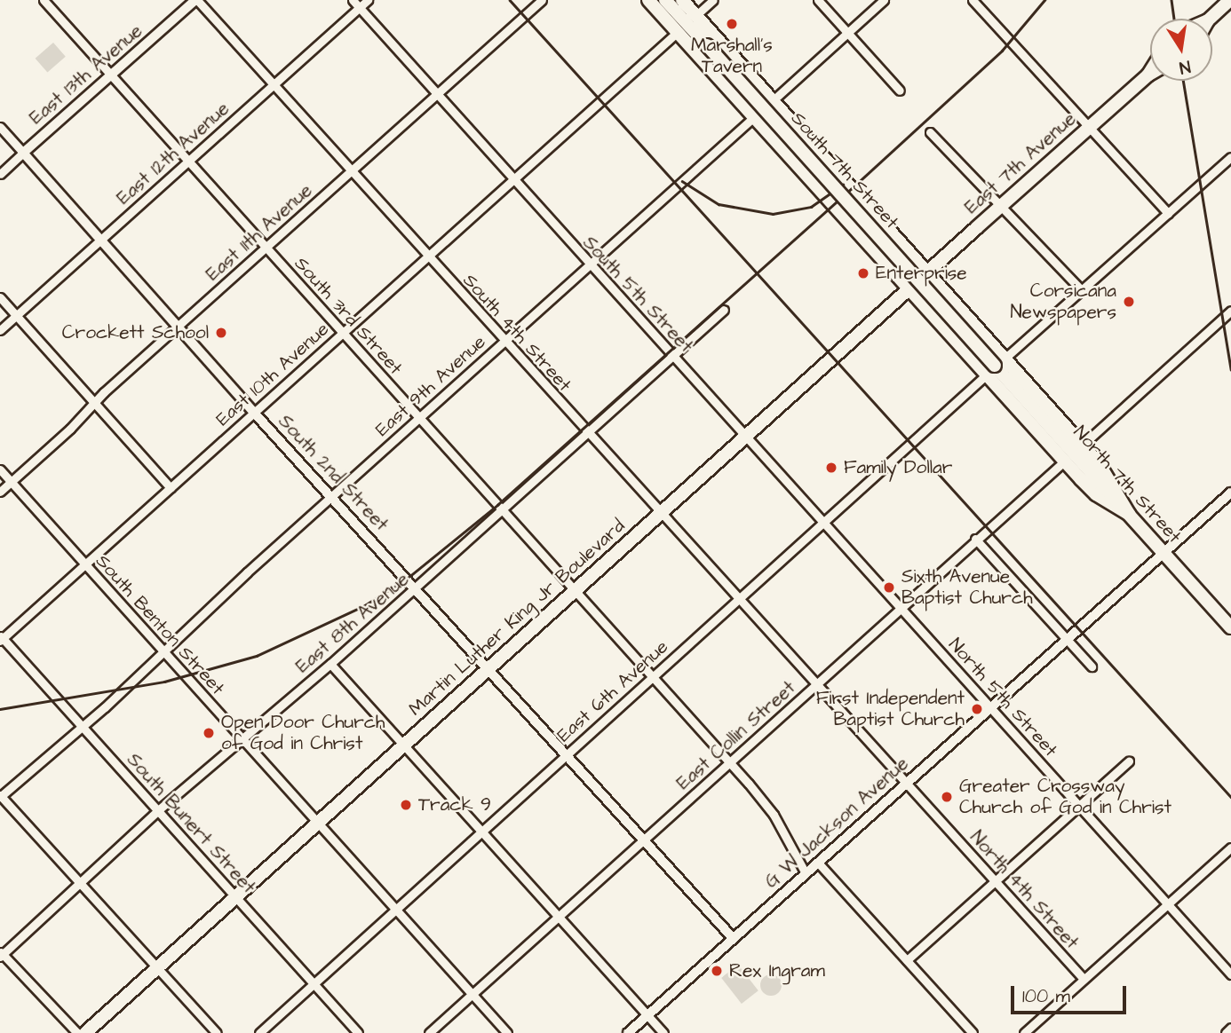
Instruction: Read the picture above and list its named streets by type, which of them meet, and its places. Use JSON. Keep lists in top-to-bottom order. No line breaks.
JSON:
{"streets":{"main road":["East 7th Avenue","South 7th Street","North 7th Street","Martin Luther King Jr Boulevard"],"street":["East 13th Avenue","East 12th Avenue","East 11th Avenue","South 5th Street","South 3rd Street","South 4th Street","East 10th Avenue","East 9th Avenue","South 2nd Street","East 8th Avenue","South Benton Street","East 6th Avenue","North 5th Street","East Collin Street","G W Jackson Avenue","South Bunert Street","North 4th Street"]},"crossings":[["East 13th Avenue","South 3rd Street"],["East 13th Avenue","South 4th Street"],["East 13th Avenue","South 2nd Street"],["East 12th Avenue","South 5th Street"],["East 12th Avenue","South 3rd Street"],["East 12th Avenue","South 4th Street"],["East 12th Avenue","South 2nd Street"],["East 7th Avenue","Martin Luther King Jr Boulevard"],["South 7th Street","North 7th Street"],["South 7th Street","East 6th Avenue"],["East 11th Avenue","South 5th Street"],["East 11th Avenue","South 3rd Street"],["East 11th Avenue","South 4th Street"],["East 11th Avenue","South 2nd Street"],["East 11th Avenue","South Benton Street"],["South 5th Street","East 10th Avenue"],["South 5th Street","East 9th Avenue"],["South 5th Street","Martin Luther King Jr Boulevard"],["South 5th Street","East 8th Avenue"],["South 5th Street","East 6th Avenue"],["South 5th Street","North 5th Street"],["South 5th Street","East Collin Street"],["South 3rd Street","East 10th Avenue"],["South 3rd Street","East 9th Avenue"],["South 3rd Street","Martin Luther King Jr Boulevard"],["South 3rd Street","East 8th Avenue"],["South 3rd Street","East 6th Avenue"],["South 3rd Street","East Collin Street"],["South 3rd Street","G W Jackson Avenue"],["South 4th Street","East 10th Avenue"],["South 4th Street","East 9th Avenue"],["South 4th Street","Martin Luther King Jr Boulevard"],["South 4th Street","East 8th Avenue"],["South 4th Street","East 6th Avenue"],["South 4th Street","East Collin Street"],["South 4th Street","North 4th Street"],["East 10th Avenue","South 2nd Street"],["East 10th Avenue","South Benton Street"],["East 10th Avenue","South Bunert Street"],["East 9th Avenue","South 2nd Street"],["East 9th Avenue","South Benton Street"],["East 9th Avenue","South Bunert Street"],["South 2nd Street","Martin Luther King Jr Boulevard"],["South 2nd Street","East 8th Avenue"],["South 2nd Street","East 6th Avenue"],["South 2nd Street","East Collin Street"],["South 2nd Street","G W Jackson Avenue"],["North 7th Street","East 6th Avenue"],["North 7th Street","G W Jackson Avenue"],["Martin Luther King Jr Boulevard","South Benton Street"],["Martin Luther King Jr Boulevard","South Bunert Street"],["East 8th Avenue","South Benton Street"],["East 8th Avenue","South Bunert Street"],["South Benton Street","East 6th Avenue"],["South Benton Street","East Collin Street"],["East 6th Avenue","South Bunert Street"],["North 5th Street","East Collin Street"],["North 5th Street","G W Jackson Avenue"],["East Collin Street","North 4th Street"],["G W Jackson Avenue","North 4th Street"]],"places":["Marshall's Tavern","Enterprise","Corsicana Newspapers","Crockett School","Family Dollar","Sixth Avenue Baptist Church","First Independent Baptist Church","Open Door Church of God in Christ","Greater Crossway Church of God in Christ","Track 9","Rex Ingram"],"scale_bar":"100 m","north":"bottom"}
